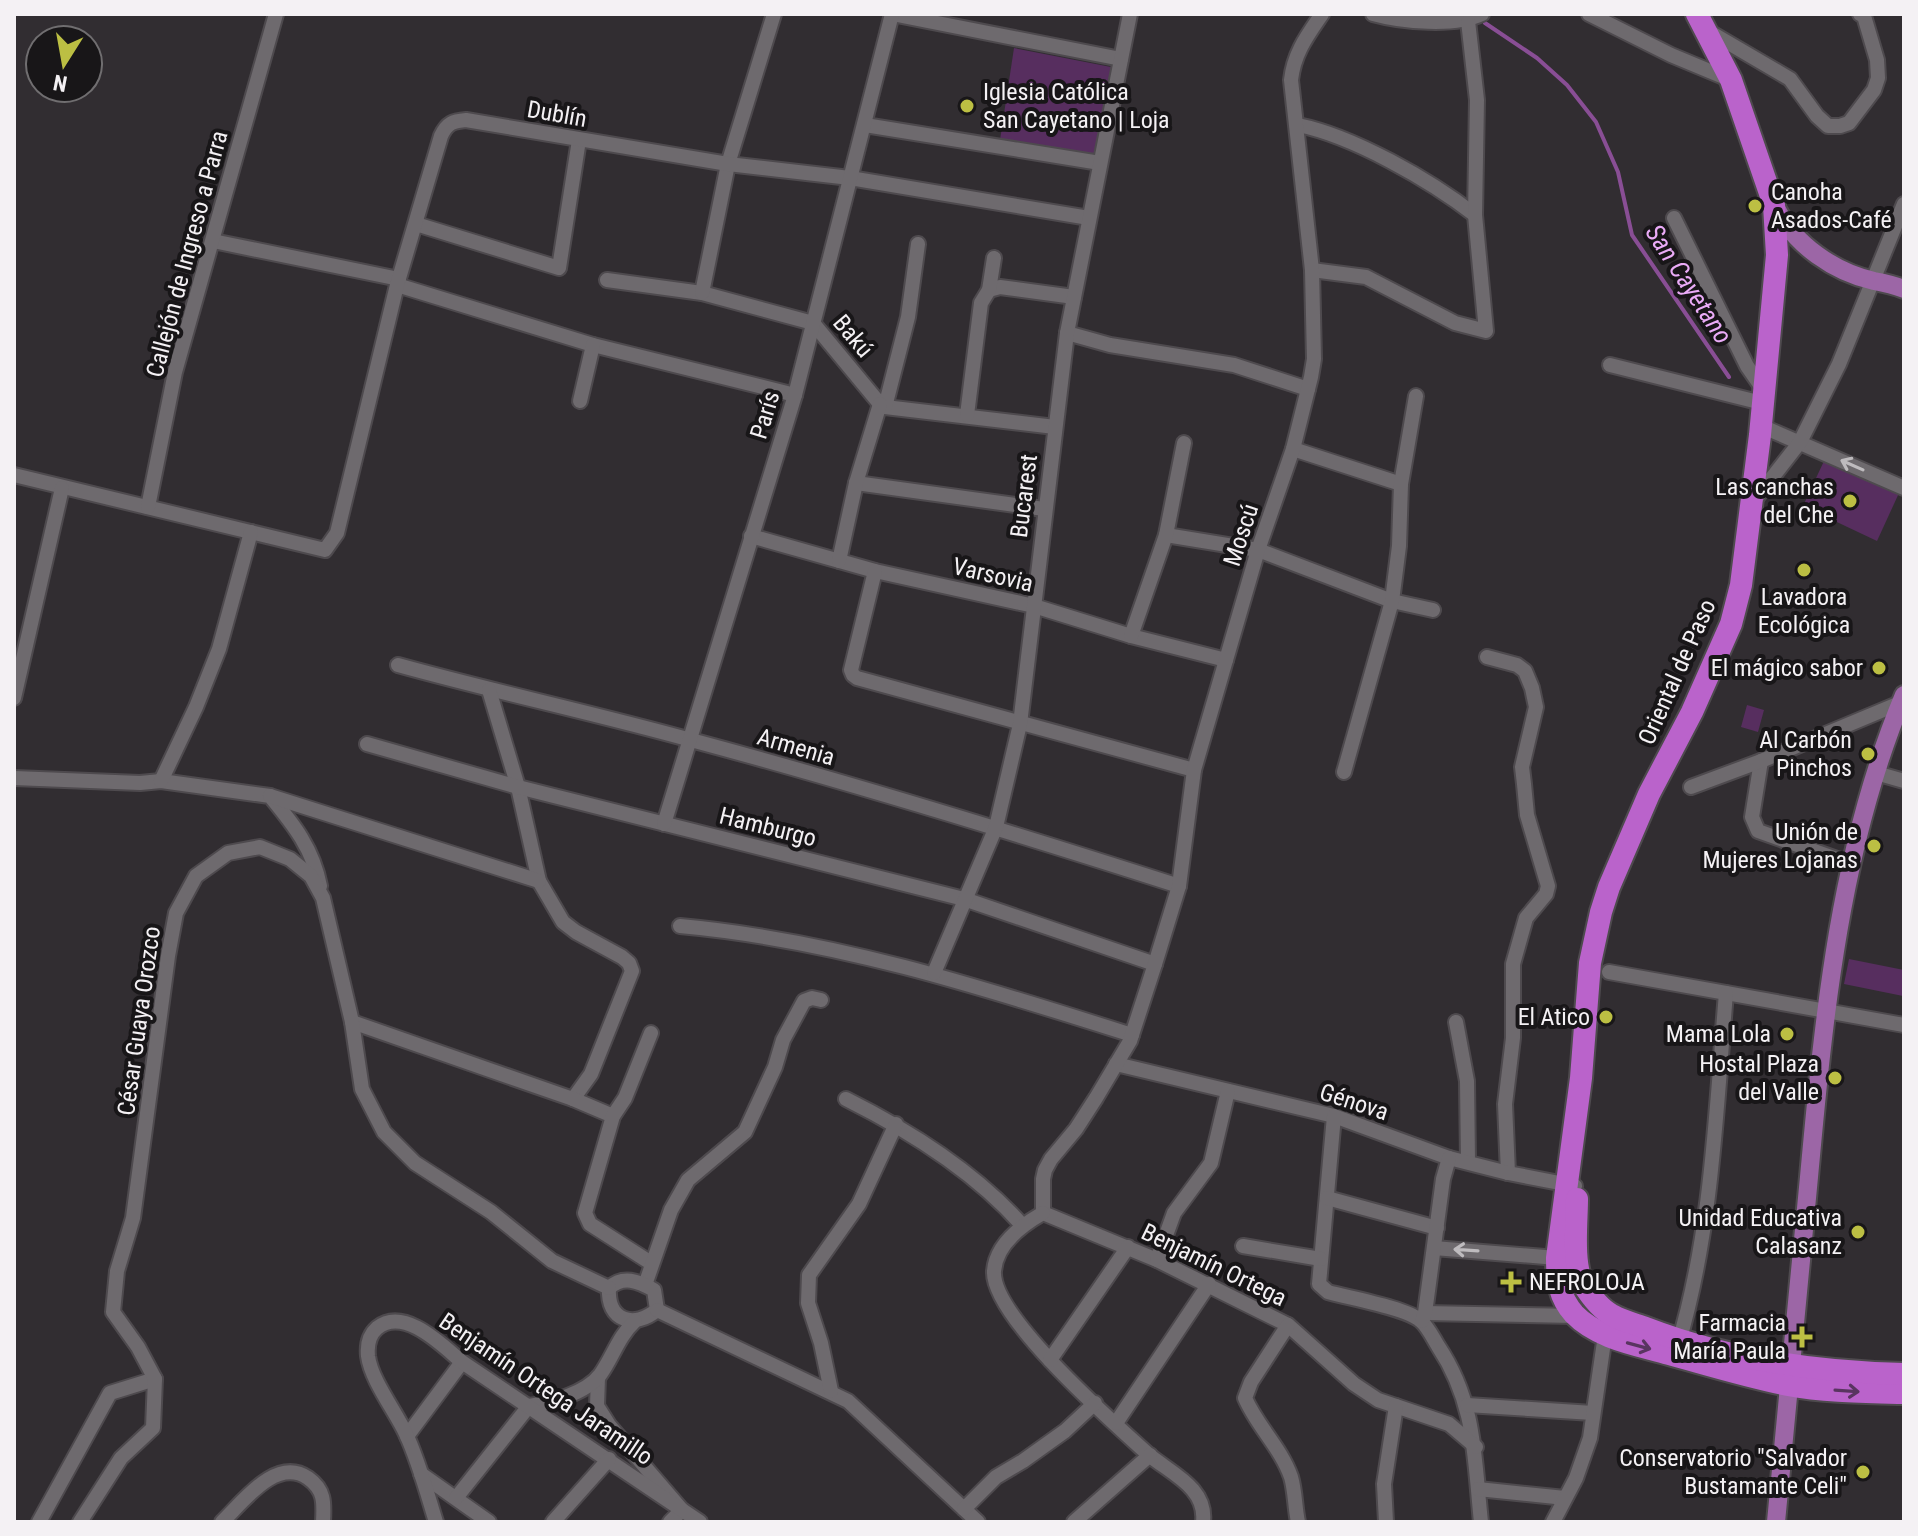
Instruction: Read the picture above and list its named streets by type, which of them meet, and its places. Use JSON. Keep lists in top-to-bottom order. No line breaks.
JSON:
{"streets":{"highway":["Oriental de Paso"],"street":["Dublín","Callejón de Ingreso a Parra","Bakú","París","Bucarest","Moscú","Varsovia","Armenia","Hamburgo","César Guaya Orozco","Génova","Benjamín Ortega","Benjamín Ortega Jaramillo"]},"crossings":[["Dublín","París"],["Dublín","Bucarest"],["Bakú","París"],["París","Varsovia"],["París","Armenia"],["París","Hamburgo"],["Bucarest","Varsovia"],["Bucarest","Armenia"],["Bucarest","Hamburgo"],["Moscú","Varsovia"],["Moscú","Armenia"],["Moscú","Hamburgo"],["Moscú","Génova"],["Moscú","Benjamín Ortega"],["Oriental de Paso","Génova"]],"water":["San Cayetano"],"places":{"other":["Iglesia Católica San Cayetano | Loja","Canoha Asados-Café","Las canchas del Che","Lavadora Ecológica","El mágico sabor","Al Carbón Pinchos","Unión de Mujeres Lojanas","El Atico","Mama Lola","Hostal Plaza del Valle","Unidad Educativa Calasanz","Conservatorio \"Salvador Bustamante Celi\""],"health":["NEFROLOJA","Farmacia María Paula"]},"north":"bottom"}
